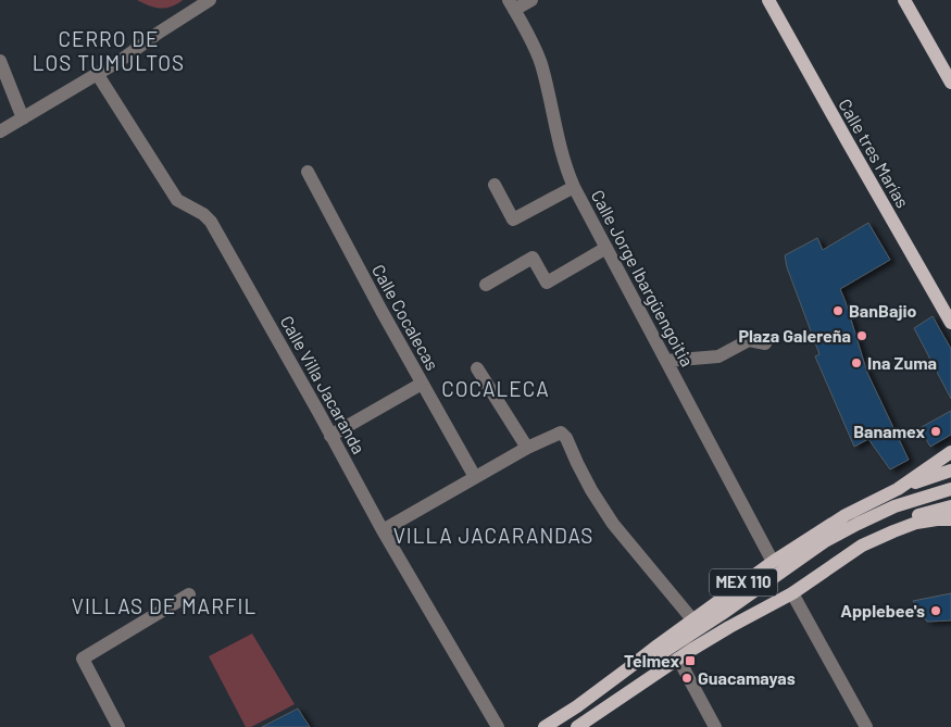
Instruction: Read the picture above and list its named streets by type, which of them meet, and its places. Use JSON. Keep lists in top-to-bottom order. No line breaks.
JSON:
{"streets":{"main road":["Calle tres Marías","MEX 110"],"street":["Calle Jorge Ibargüengoitia","Calle Cocalecas","Calle Villa Jacaranda"]},"crossings":[["Calle Jorge Ibargüengoitia","MEX 110"]],"districts":["CERRO DE LOS TUMULTOS","COCALECA","VILLA JACARANDAS","VILLAS DE MARFIL"],"places":{"other":["BanBajio","Plaza Galereña","Ina Zuma","Banamex","Applebee's","Guacamayas"],"transit":["Telmex"]}}
